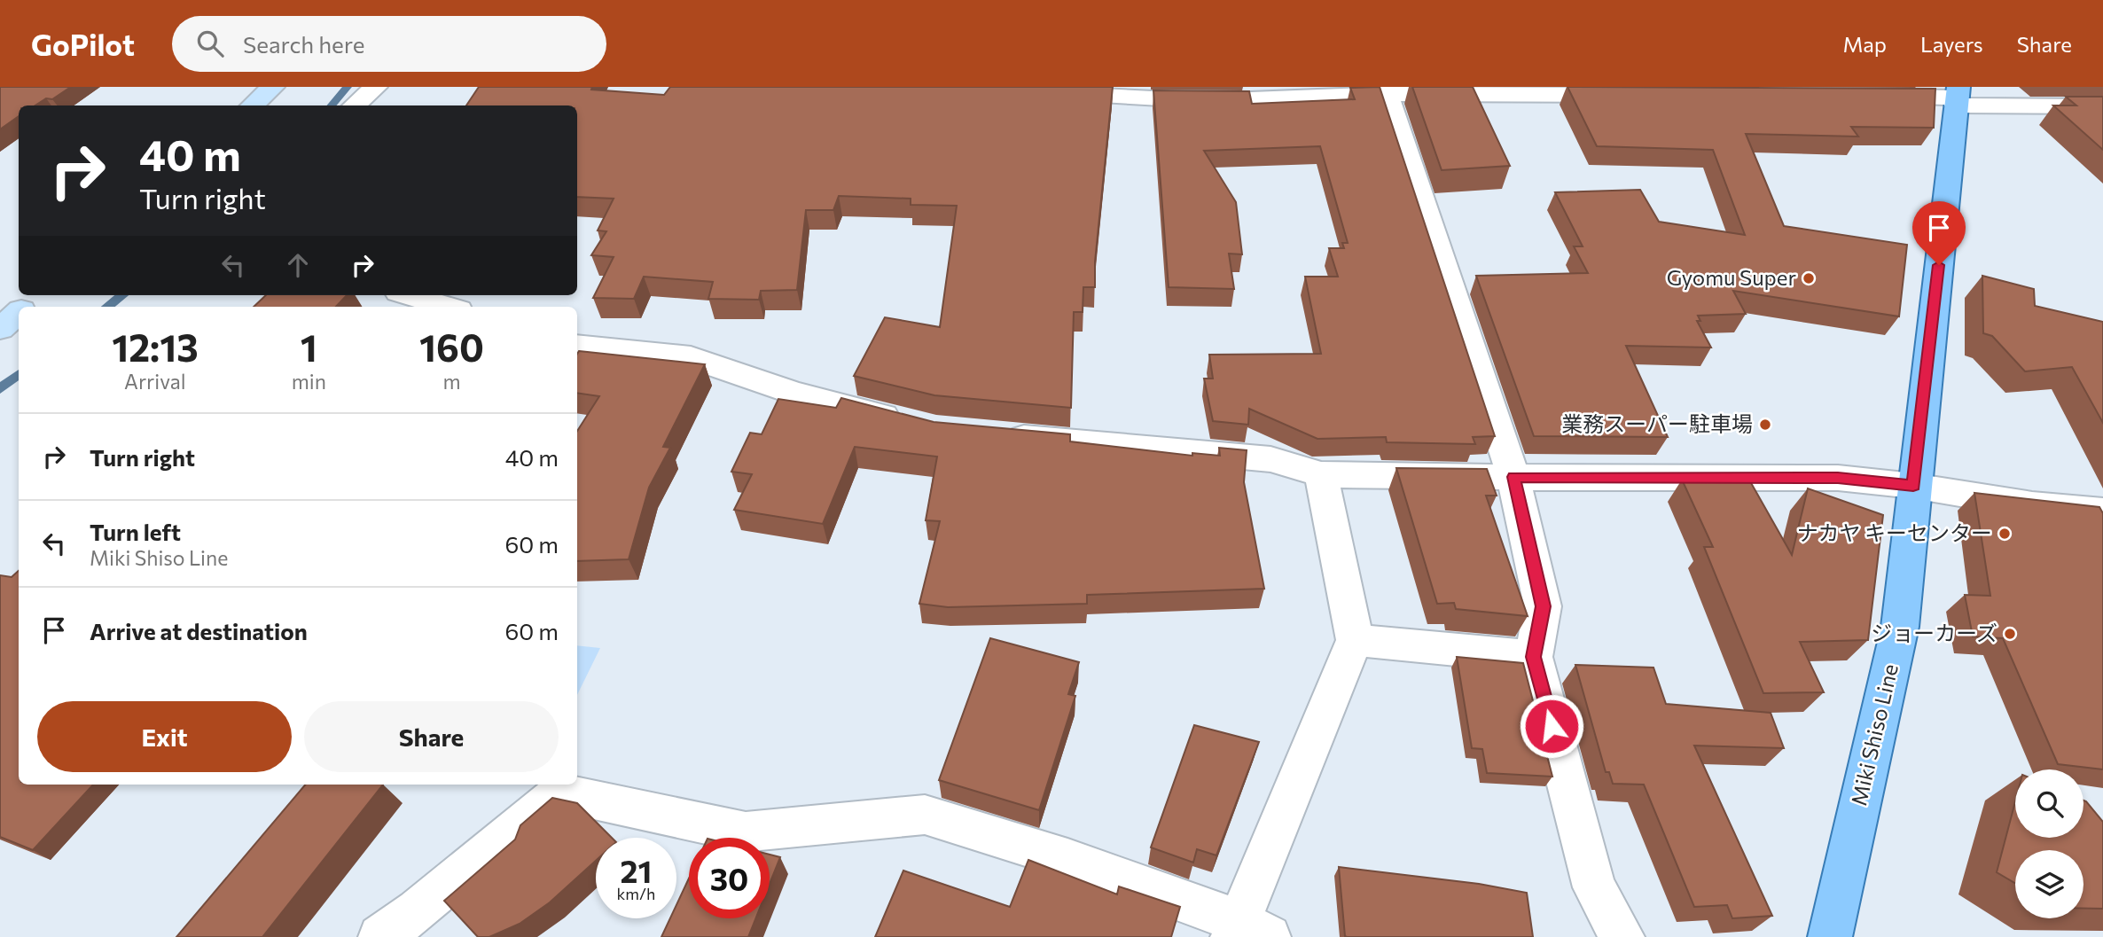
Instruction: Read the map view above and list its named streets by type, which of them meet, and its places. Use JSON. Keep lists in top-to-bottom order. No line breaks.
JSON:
{"streets":{"main road":["Miki Shiso Line"]},"places":["Gyomu Super","業務スーパー駐車場","ナカヤ キーセンター","ジョーカーズ"],"page":{"header":"GoPilot","search":"Search here","nav":["Map","Layers","Share"],"turn":["40 m","Turn right"],"eta":["12:13","Arrival","1","min","160","m"],"list":[{"name":"Turn right","value":"40 m"},{"name":"Turn left","note":"Miki Shiso Line","value":"60 m"},{"name":"Arrive at destination","value":"60 m"}],"buttons":["Exit","Share"],"speed":"21 km/h","limit":"30"}}
